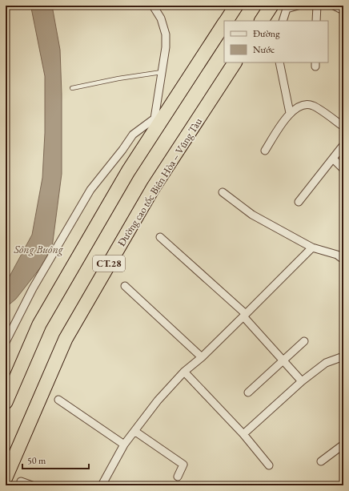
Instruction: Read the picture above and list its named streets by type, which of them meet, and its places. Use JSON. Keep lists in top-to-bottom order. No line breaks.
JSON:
{"streets":{"highway":["Đường cao tốc Biên Hòa – Vũng Tàu","CT.28"]},"water":["Sông Buông"],"legend":["Đường","Nước"],"scale_bar":"50 m"}
